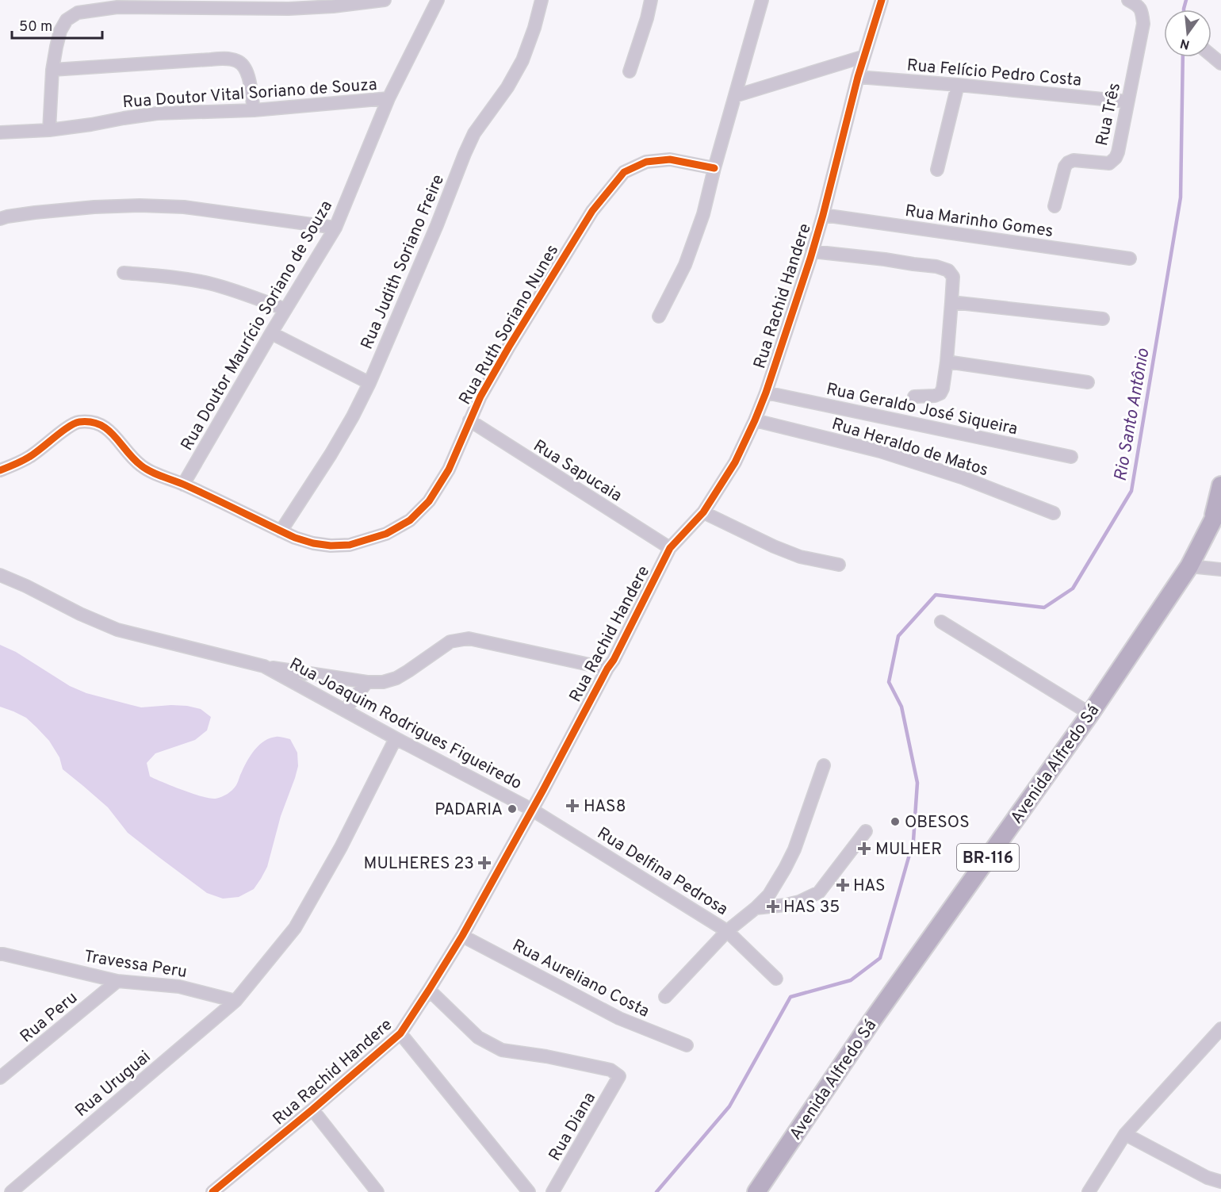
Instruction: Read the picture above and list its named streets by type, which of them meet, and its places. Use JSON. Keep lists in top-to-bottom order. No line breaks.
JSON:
{"streets":{"highway":["Avenida Alfredo Sá","BR-116"],"street":["Rua Felício Pedro Costa","Rua Doutor Vital Soriano de Souza","Rua Três","Rua Marinho Gomes","Rua Judith Soriano Freire","Rua Rachid Handere","Rua Ruth Soriano Nunes","Rua Doutor Maurício Soriano de Souza","Rua Geraldo José Siqueira","Rua Heraldo de Matos","Rua Sapucaia","Rua Joaquim Rodrigues Figueiredo","Rua Delfina Pedrosa","Travessa Peru","Rua Aureliano Costa","Rua Peru","Rua Uruguai","Rua Diana"]},"crossings":[["Rua Felício Pedro Costa","Rua Três"],["Rua Felício Pedro Costa","Rua Rachid Handere"],["Rua Doutor Vital Soriano de Souza","Rua Doutor Maurício Soriano de Souza"],["Rua Marinho Gomes","Rua Rachid Handere"],["Rua Judith Soriano Freire","Rua Ruth Soriano Nunes"],["Rua Rachid Handere","Rua Geraldo José Siqueira"],["Rua Rachid Handere","Rua Heraldo de Matos"],["Rua Rachid Handere","Rua Sapucaia"],["Rua Rachid Handere","Rua Joaquim Rodrigues Figueiredo"],["Rua Rachid Handere","Rua Delfina Pedrosa"],["Rua Rachid Handere","Rua Aureliano Costa"],["Rua Rachid Handere","Rua Diana"],["Rua Ruth Soriano Nunes","Rua Doutor Maurício Soriano de Souza"],["Rua Ruth Soriano Nunes","Rua Sapucaia"],["Rua Joaquim Rodrigues Figueiredo","Rua Delfina Pedrosa"],["Rua Joaquim Rodrigues Figueiredo","Rua Uruguai"],["Travessa Peru","Rua Peru"],["Travessa Peru","Rua Uruguai"]],"water":["Rio Santo Antônio"],"places":{"health":["HAS8","MULHER","MULHERES 23","HAS","HAS 35"],"other":["PADARIA","OBESOS"]},"scale_bar":"50 m","north":"bottom"}
